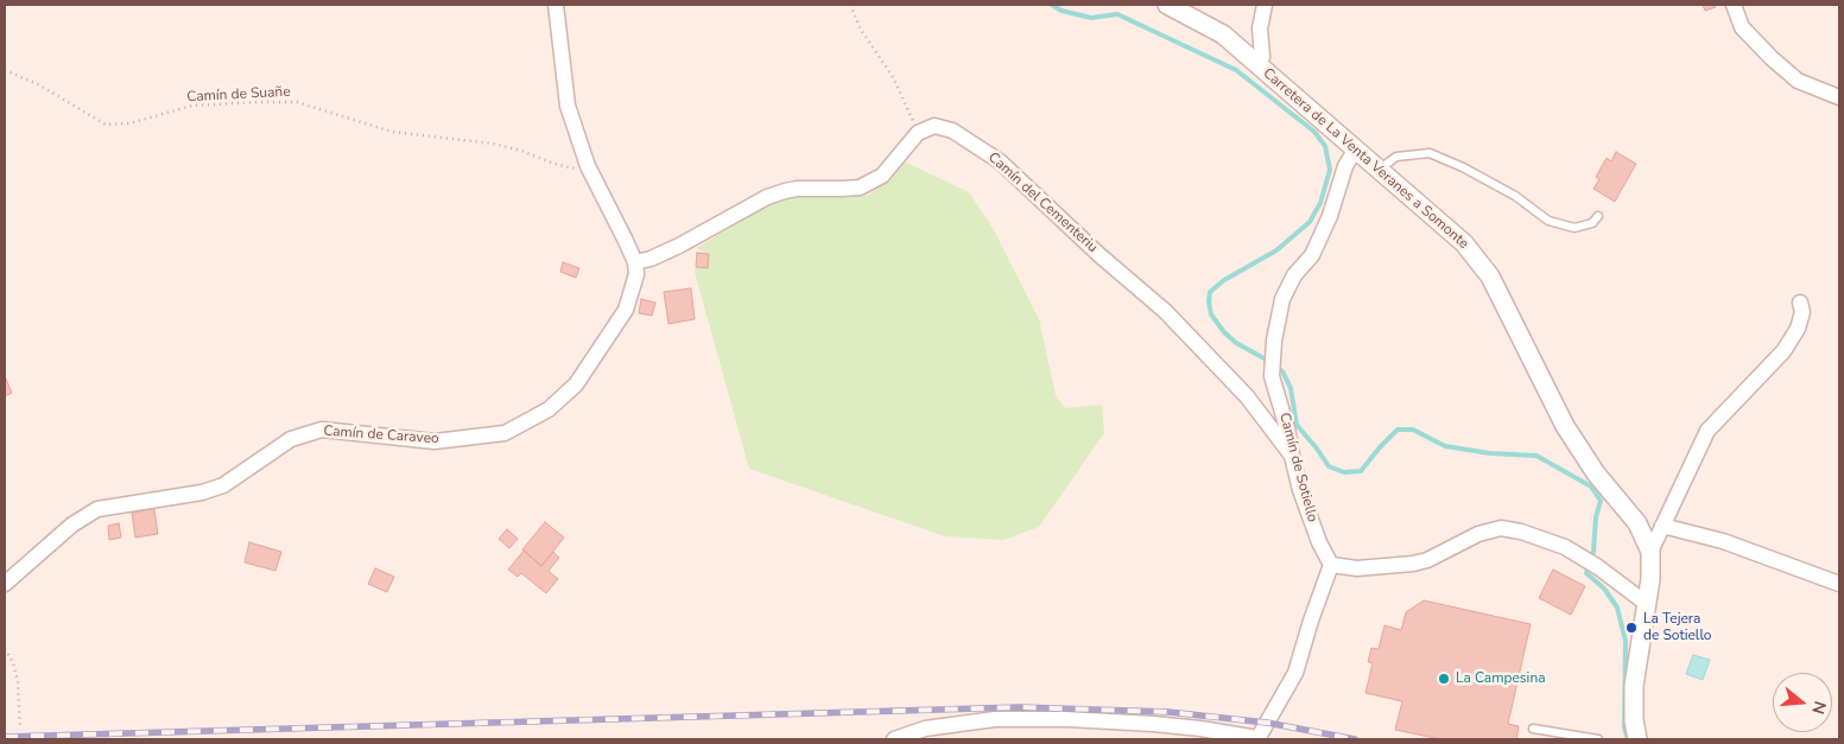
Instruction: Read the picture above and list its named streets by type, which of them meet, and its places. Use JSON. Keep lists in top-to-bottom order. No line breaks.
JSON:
{"streets":{"street":["Carretera de La Venta Veranes a Somonte","Camín del Cementeriu","Camín de Caraveo","Camín de Sotiello"],"path":["Camín de Suañe"]},"crossings":[["Carretera de La Venta Veranes a Somonte","Camín de Sotiello"],["Camín del Cementeriu","Camín de Sotiello"]],"places":["La Tejera de Sotiello","La Campesina"],"north":"right"}
